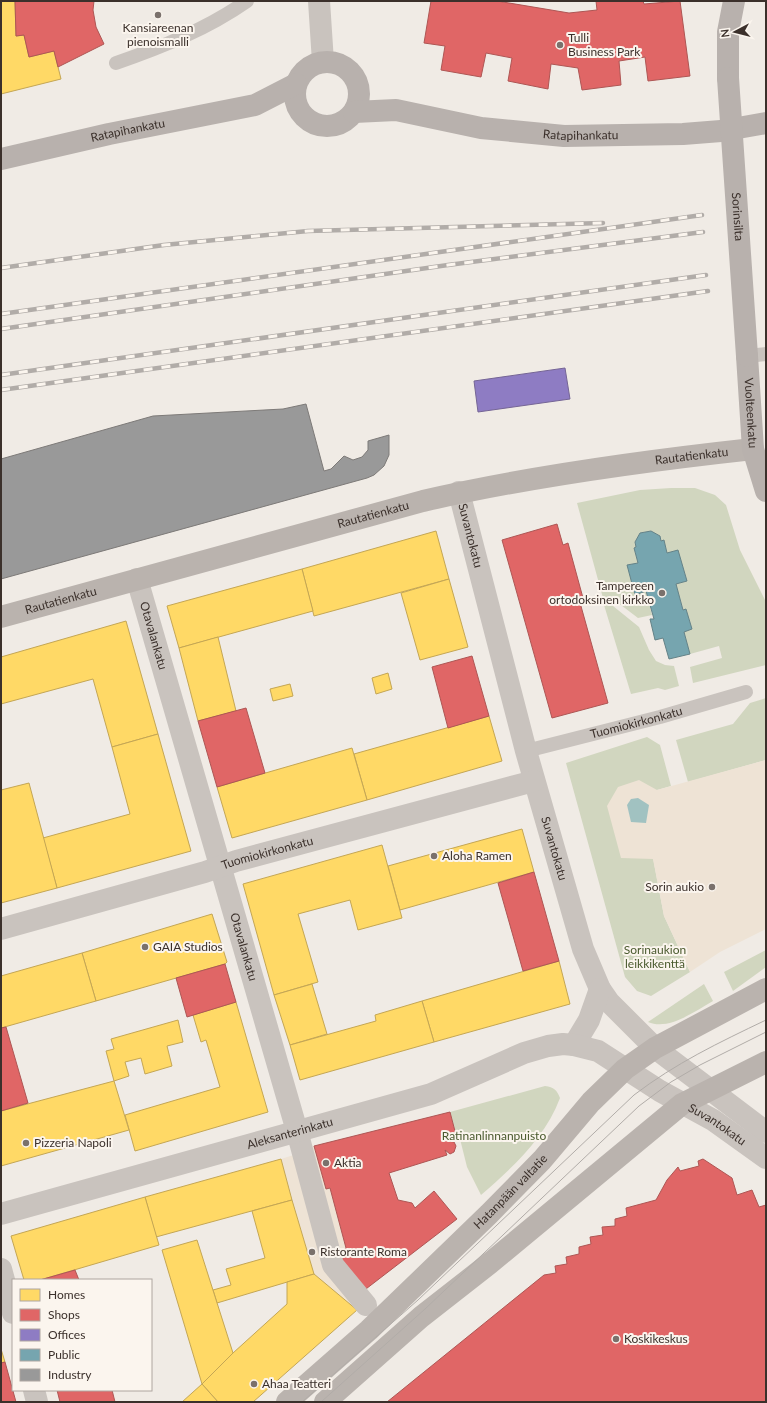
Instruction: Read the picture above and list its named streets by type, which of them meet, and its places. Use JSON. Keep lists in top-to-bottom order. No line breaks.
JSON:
{"streets":{"main road":["Ratapihankatu","Sorinsilta","Vuolteenkatu"],"street":["Rautatienkatu","Suvantokatu","Otavalankatu","Tuomiokirkonkatu","Aleksanterinkatu","Hatanpään valtatie"]},"crossings":[["Sorinsilta","Vuolteenkatu"],["Vuolteenkatu","Rautatienkatu"],["Rautatienkatu","Suvantokatu"],["Rautatienkatu","Otavalankatu"],["Suvantokatu","Tuomiokirkonkatu"],["Suvantokatu","Aleksanterinkatu"],["Suvantokatu","Hatanpään valtatie"],["Otavalankatu","Tuomiokirkonkatu"],["Otavalankatu","Aleksanterinkatu"],["Aleksanterinkatu","Hatanpään valtatie"]],"parks":["Sorinaukion leikkikenttä","Ratinanlinnanpuisto"],"places":["Kansiareenan pienoismalli","Tulli Business Park","Tampereen ortodoksinen kirkko","Aloha Ramen","Sorin aukio","GAIA Studios","Pizzeria Napoli","Aktia","Ristorante Roma","Koskikeskus","Ahaa Teatteri"],"legend":["Homes","Shops","Offices","Public","Industry"],"north":"left"}
